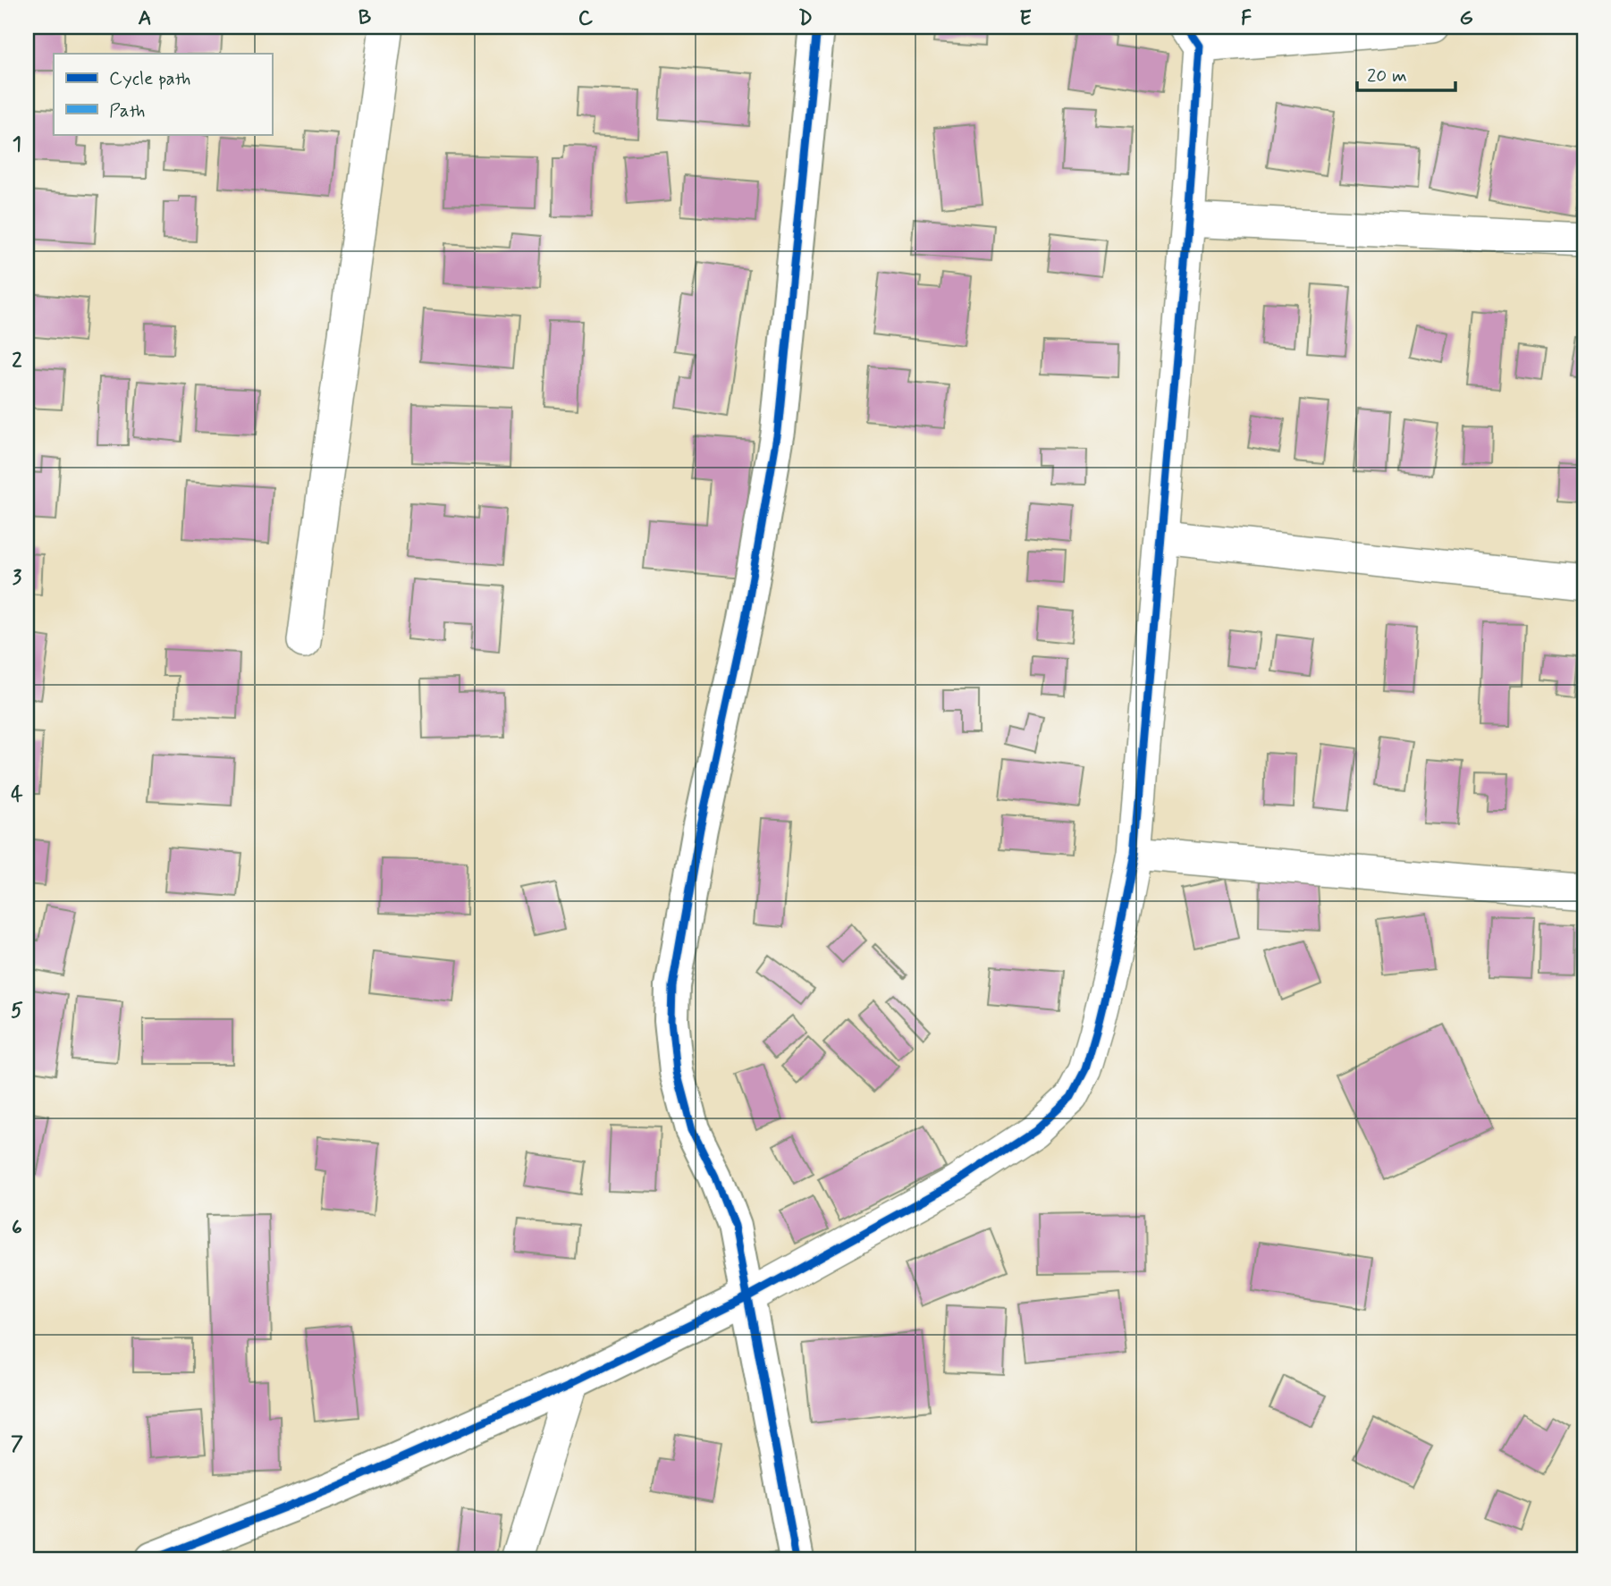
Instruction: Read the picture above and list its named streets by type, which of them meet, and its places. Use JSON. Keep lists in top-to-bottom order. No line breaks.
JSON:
{"legend":["Cycle path","Path"],"scale_bar":"20 m","grid":{"columns":["A","B","C","D","E","F","G"],"rows":["1","2","3","4","5","6","7"]}}
